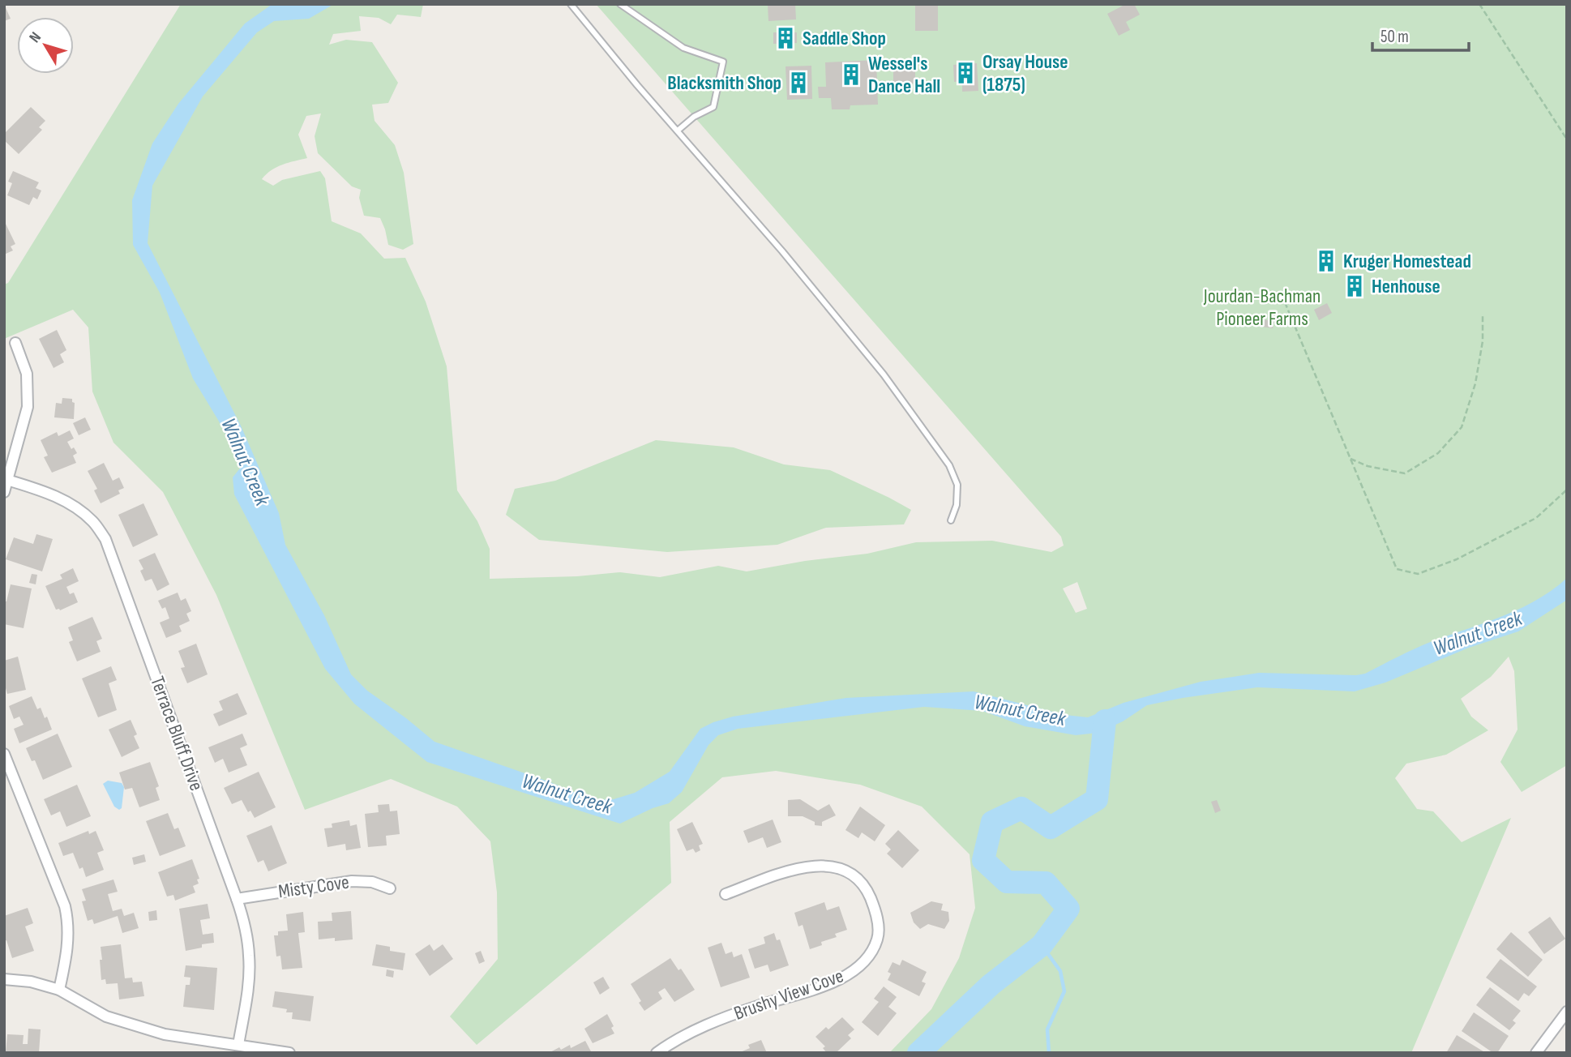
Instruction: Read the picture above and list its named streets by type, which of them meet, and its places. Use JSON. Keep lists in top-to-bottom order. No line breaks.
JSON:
{"streets":{"street":["Terrace Bluff Drive","Misty Cove","Brushy View Cove"]},"crossings":[["Terrace Bluff Drive","Misty Cove"]],"water":["Walnut Creek"],"parks":["Jourdan-Bachman Pioneer Farms"],"places":{"building":["Saddle Shop","Orsay House (1875)","Wessel's Dance Hall","Blacksmith Shop","Kruger Homestead","Henhouse"]},"scale_bar":"50 m","north":"top left"}
